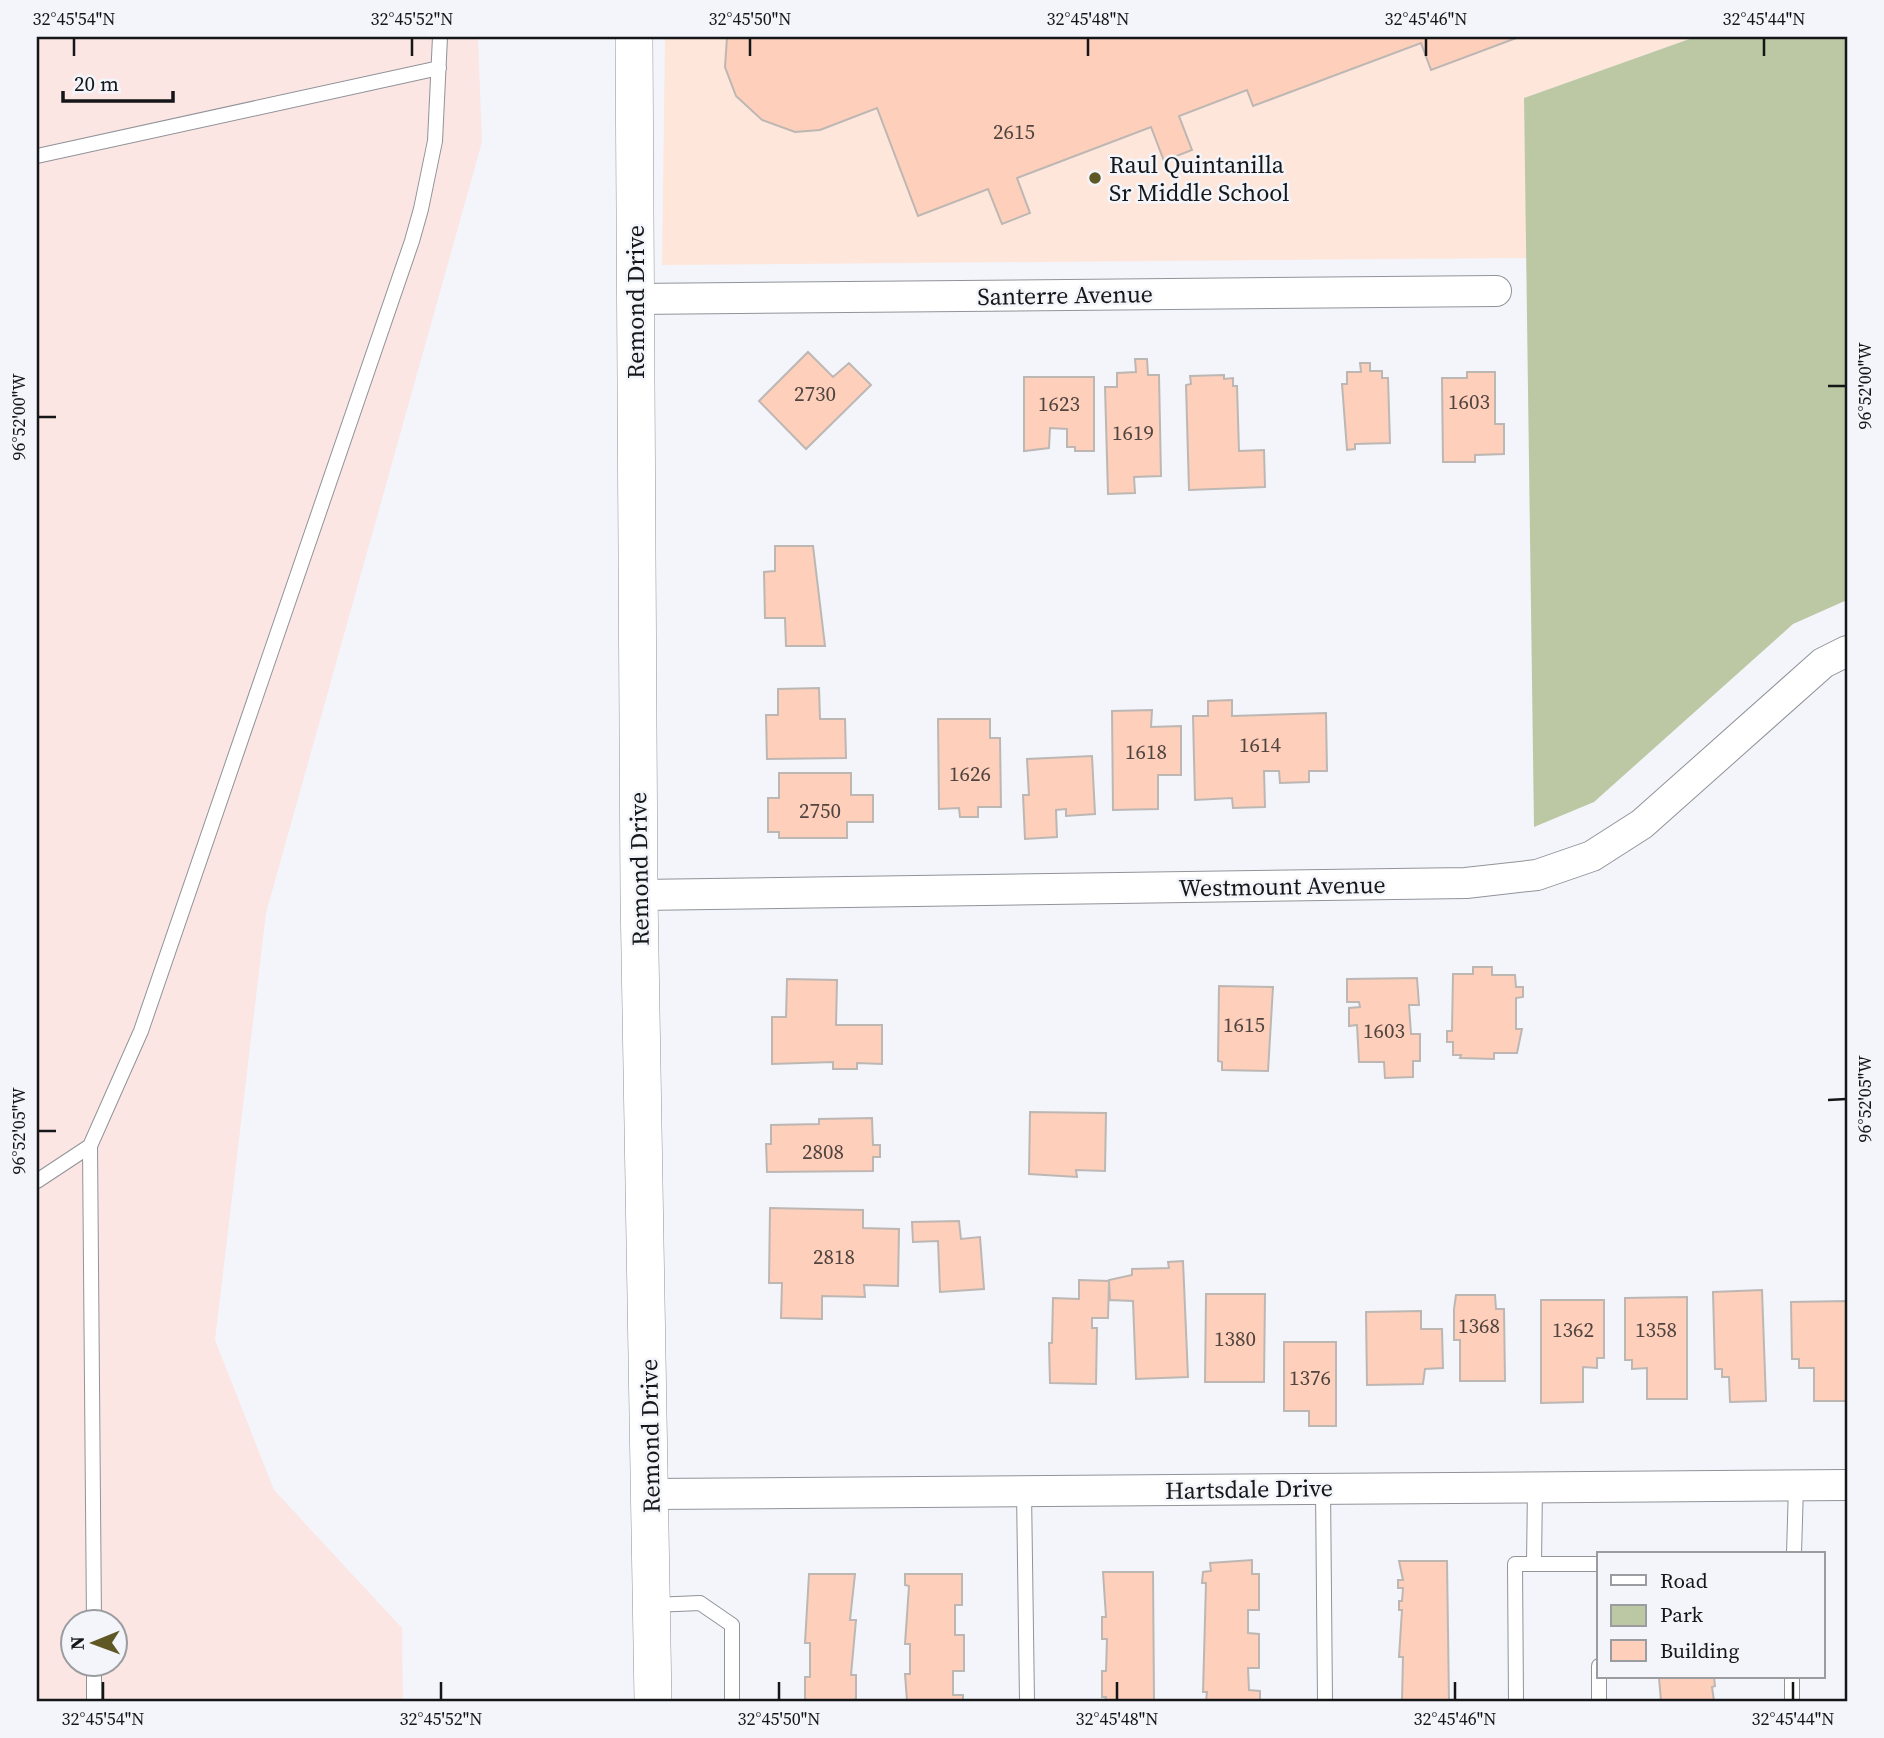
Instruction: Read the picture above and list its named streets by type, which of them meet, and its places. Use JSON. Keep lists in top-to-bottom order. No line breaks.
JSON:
{"streets":{"street":["Santerre Avenue","Remond Drive","Westmount Avenue","Hartsdale Drive"]},"crossings":[["Santerre Avenue","Remond Drive"],["Remond Drive","Westmount Avenue"],["Remond Drive","Hartsdale Drive"]],"places":["Raul Quintanilla Sr Middle School"],"house_numbers":["2615","2730","1603","1623","1619","1614","1618","1626","2750","1615","1603","2808","2818","1368","1362","1358","1380","1376"],"legend":["Road","Park","Building"],"scale_bar":"20 m","north":"left","coordinates":["32°45'54\"N","32°45'52\"N","32°45'50\"N","32°45'48\"N","32°45'46\"N","32°45'44\"N","96°52'00\"W","96°52'05\"W"]}
